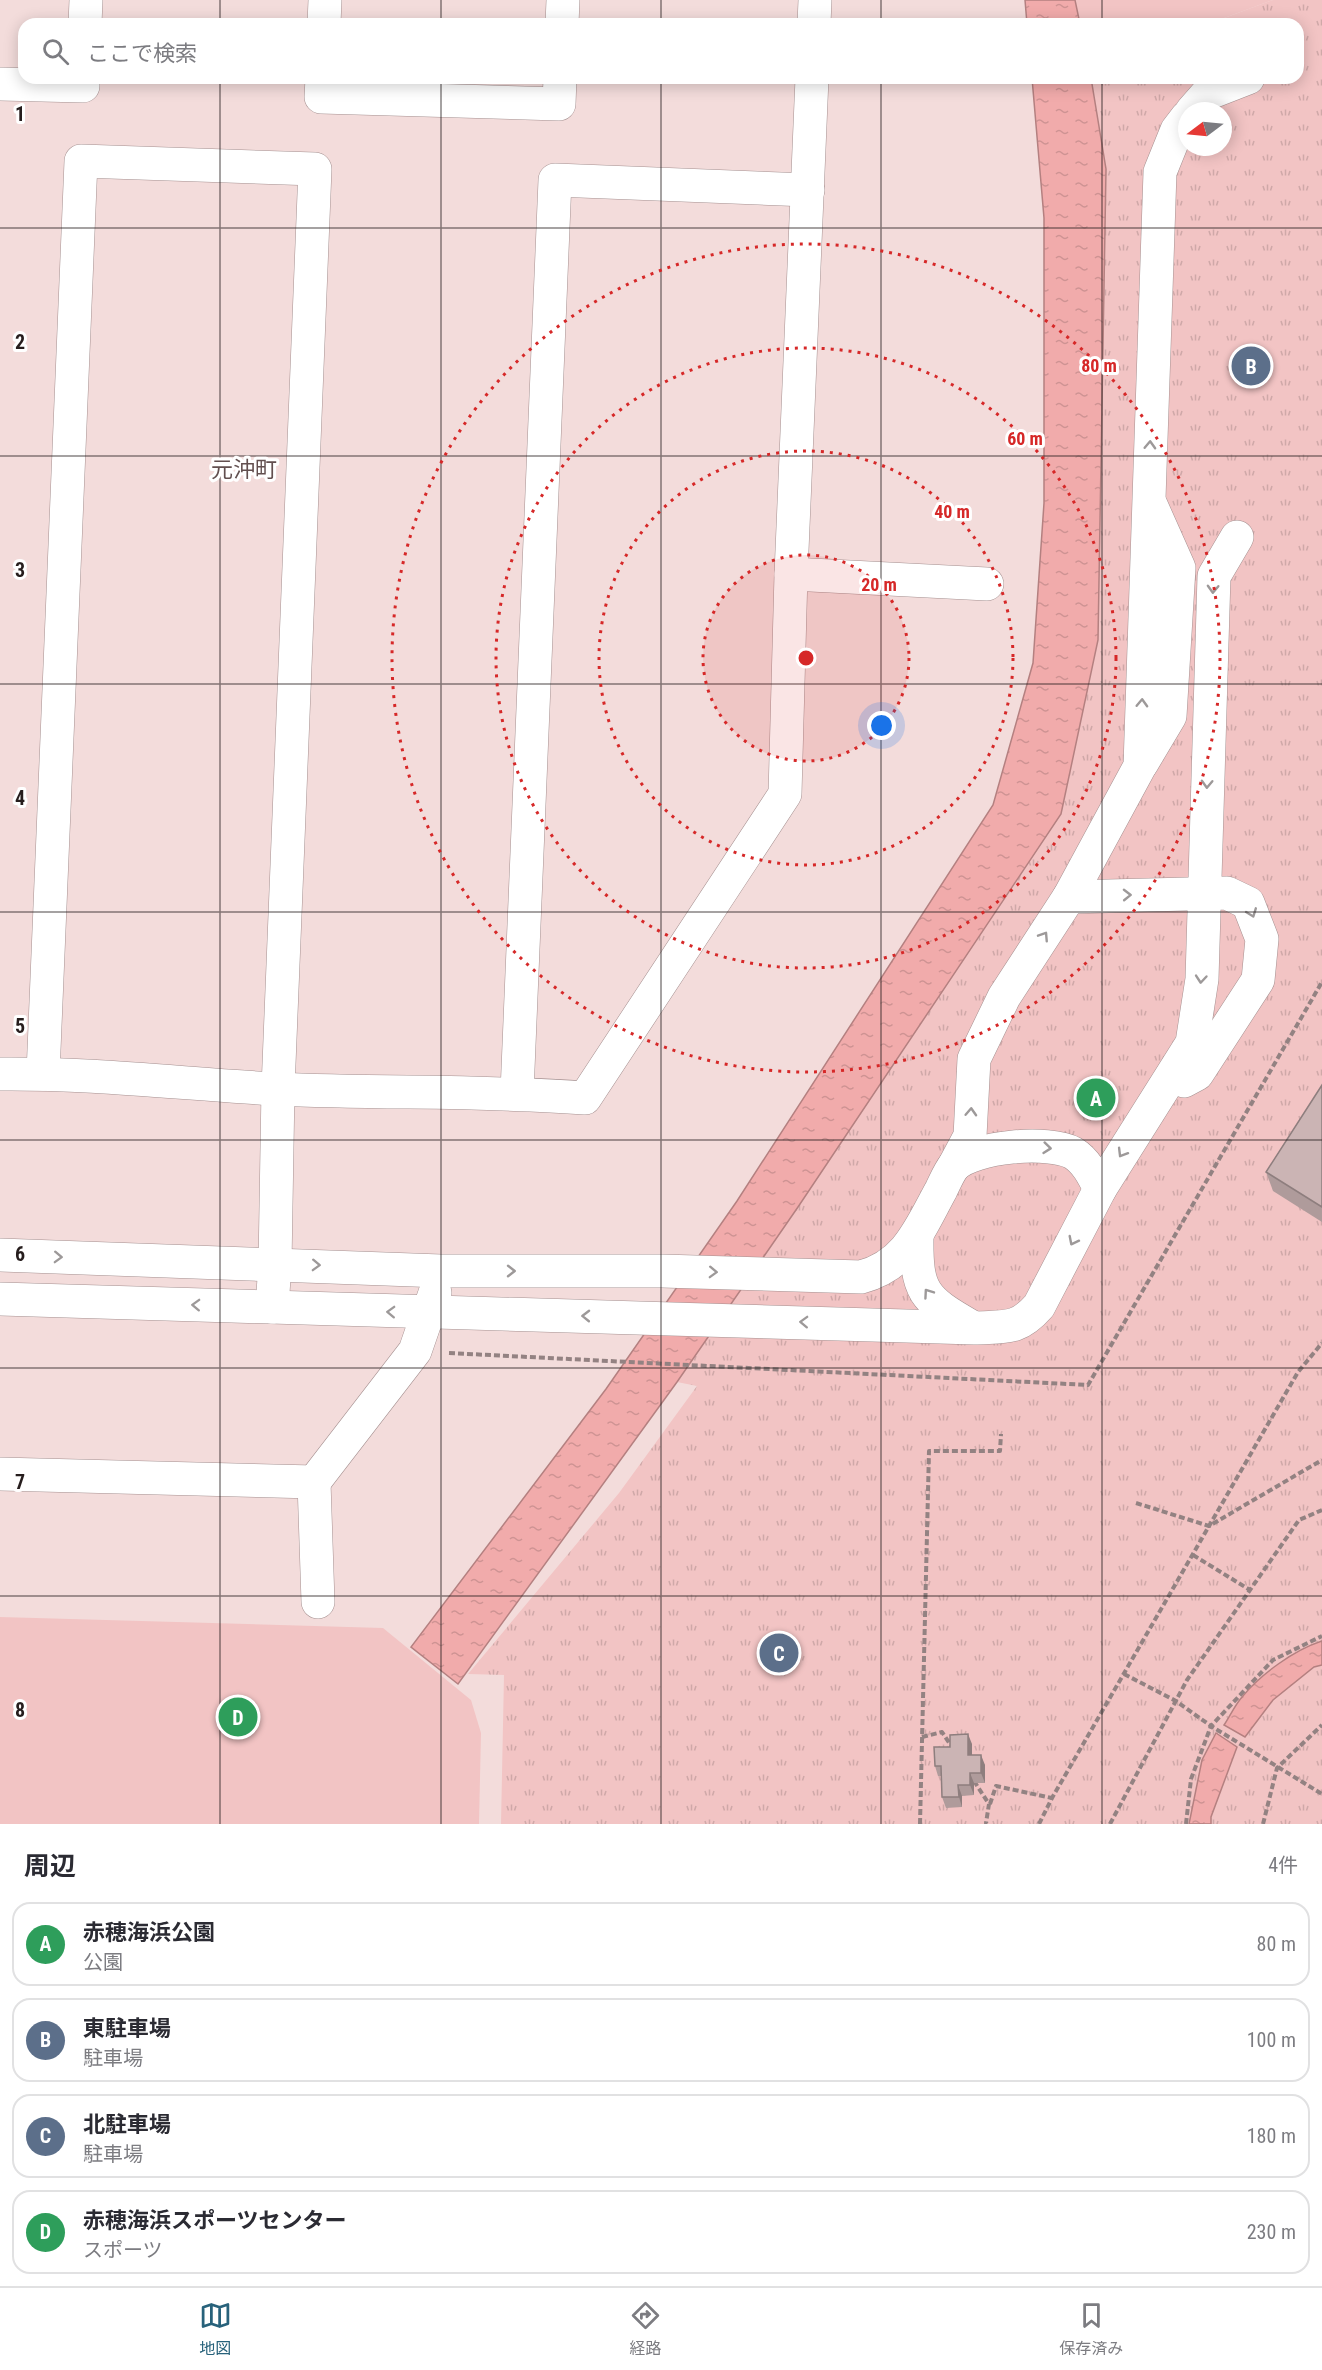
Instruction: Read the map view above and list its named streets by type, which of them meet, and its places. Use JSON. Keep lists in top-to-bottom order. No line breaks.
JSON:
{"districts":["元沖町"],"north":"left","page":{"search":"ここで検索","pins":["B","A","C","D"],"heading":["周辺","4件"],"list":[{"mark":"A","name":"赤穂海浜公園","note":"公園","value":"80 m"},{"mark":"B","name":"東駐車場","note":"駐車場","value":"100 m"},{"mark":"C","name":"北駐車場","note":"駐車場","value":"180 m"},{"mark":"D","name":"赤穂海浜スポーツセンター","note":"スポーツ","value":"230 m"}],"nav":["地図","経路","保存済み"]},"grid":{"rows":["1","2","3","4","5","6","7","8"]},"rings":["80 m","60 m","40 m","20 m"]}
